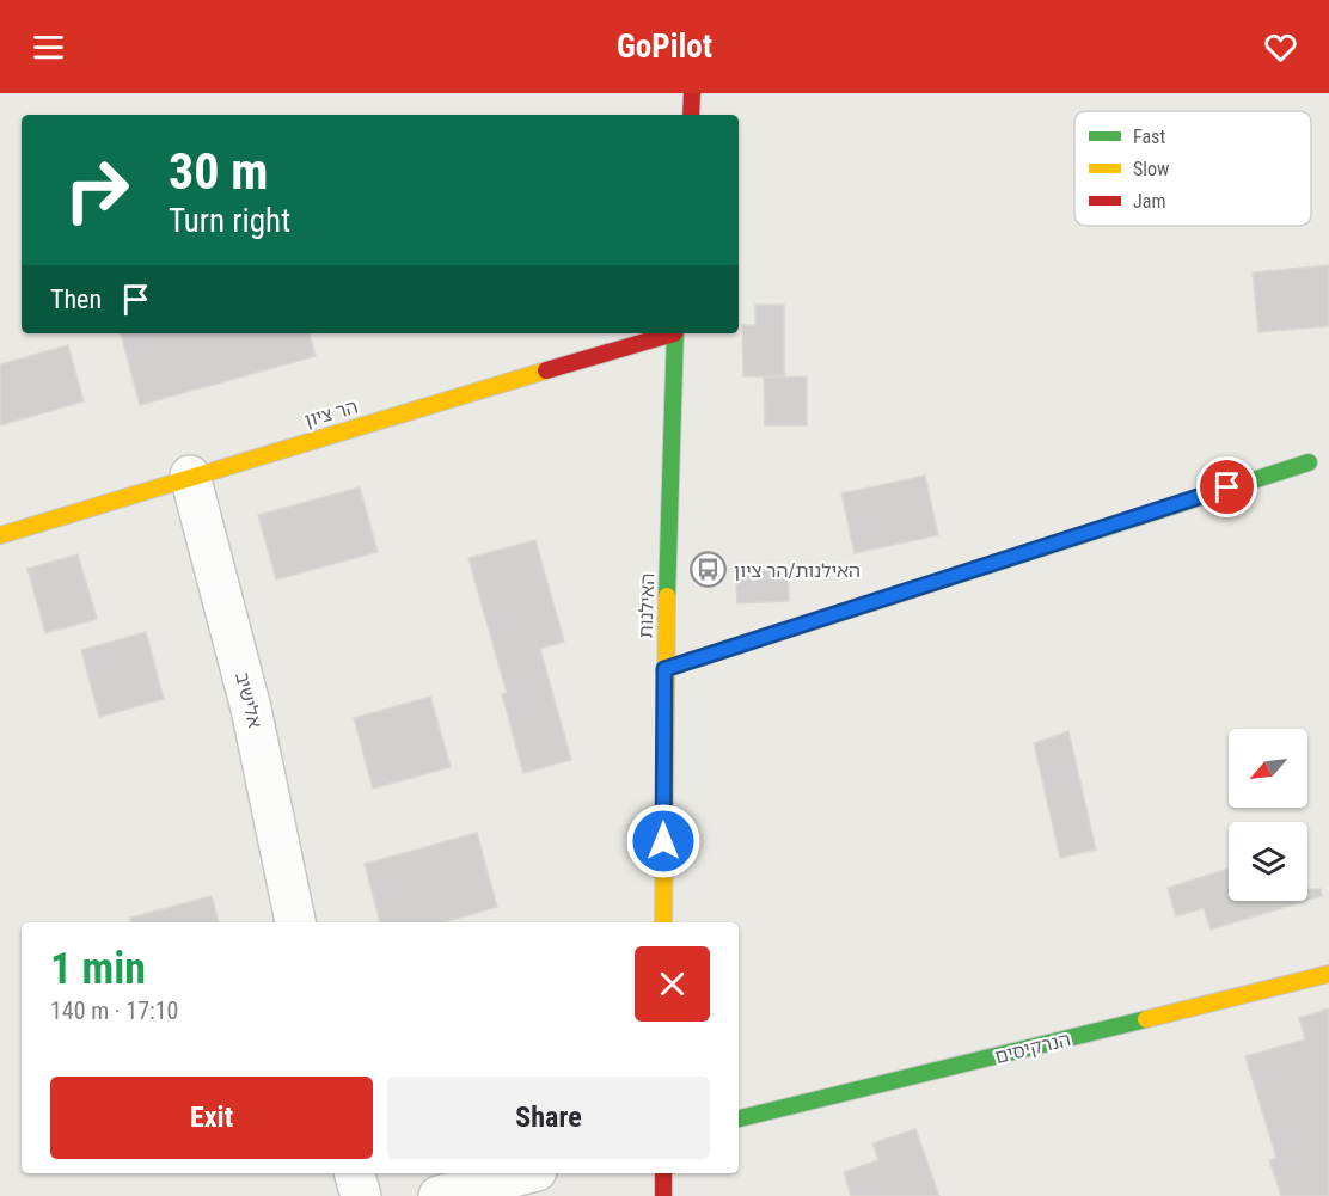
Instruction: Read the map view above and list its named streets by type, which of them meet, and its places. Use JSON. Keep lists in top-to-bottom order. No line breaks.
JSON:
{"streets":{"street":["הר ציון","האילנות","אלישיב","הנרקיסים"]},"crossings":[["הר ציון","אלישיב"]],"places":{"bus stop":["האילנות/הר ציון"]},"legend":["Fast","Slow","Jam"],"north":"bottom left","page":{"header":"GoPilot","turn":["30 m","Turn right"],"then":"Then","heading":["1 min","140 m · 17:10"],"buttons":["Exit","Share"]}}
